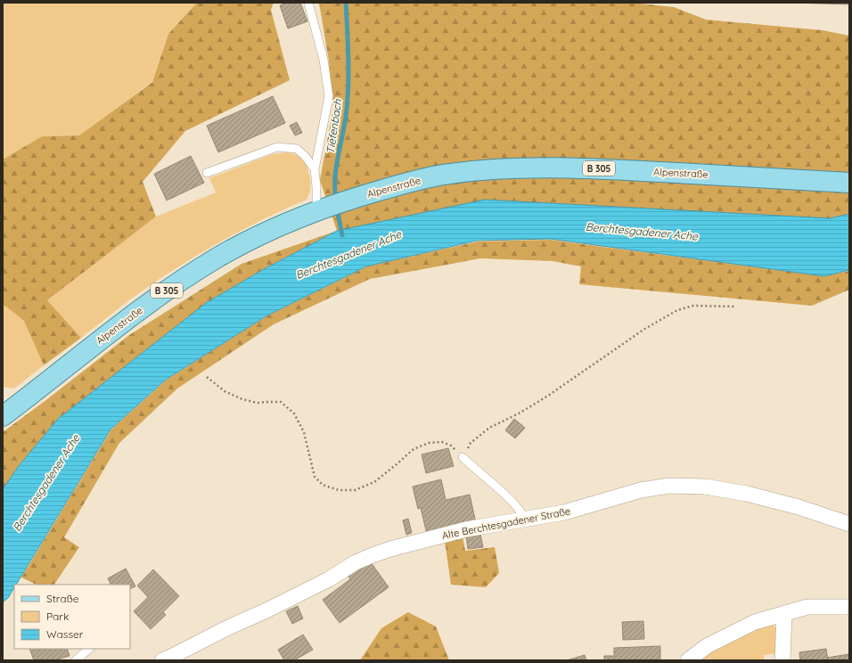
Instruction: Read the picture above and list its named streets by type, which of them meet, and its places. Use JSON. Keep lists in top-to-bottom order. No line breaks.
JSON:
{"streets":{"main road":["B 305","Alpenstraße"],"street":["Alte Berchtesgadener Straße"]},"water":["Tiefenbach","Berchtesgadener Ache"],"legend":["Straße","Park","Wasser"]}
